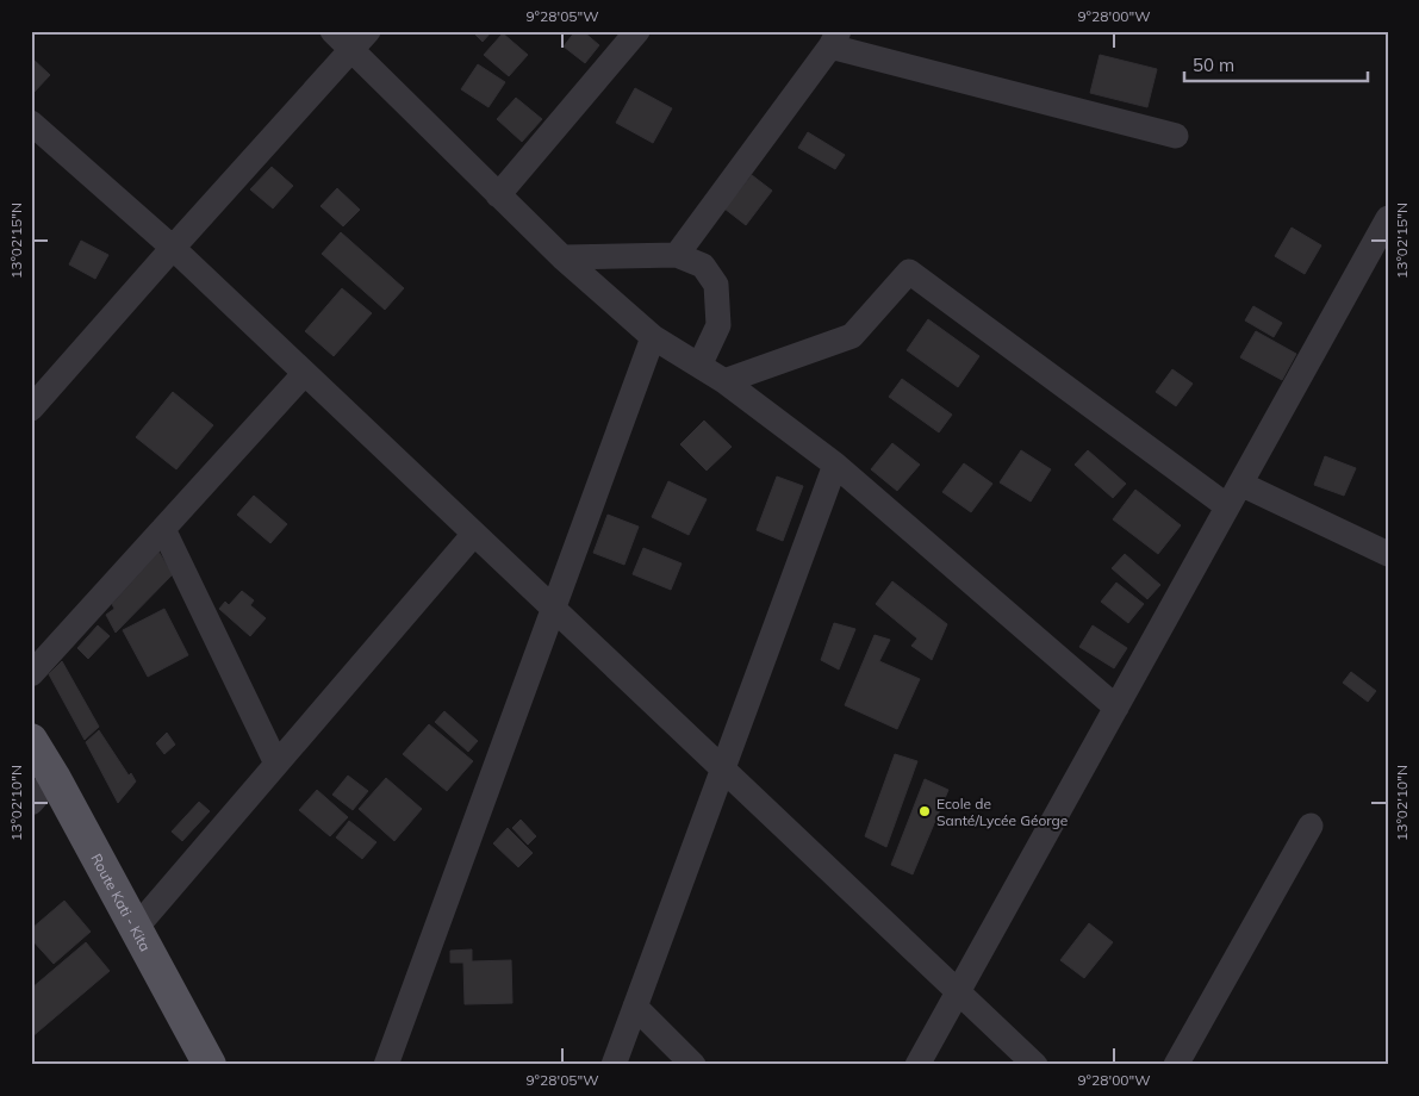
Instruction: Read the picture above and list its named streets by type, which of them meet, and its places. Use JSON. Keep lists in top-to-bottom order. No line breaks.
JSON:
{"streets":{"main road":["Route Kati - Kita"]},"places":["Ecole de Santé/Lycée Géorge"],"scale_bar":"50 m","coordinates":["9°28'05\"W","9°28'00\"W","13°02'15\"N","13°02'10\"N"]}
